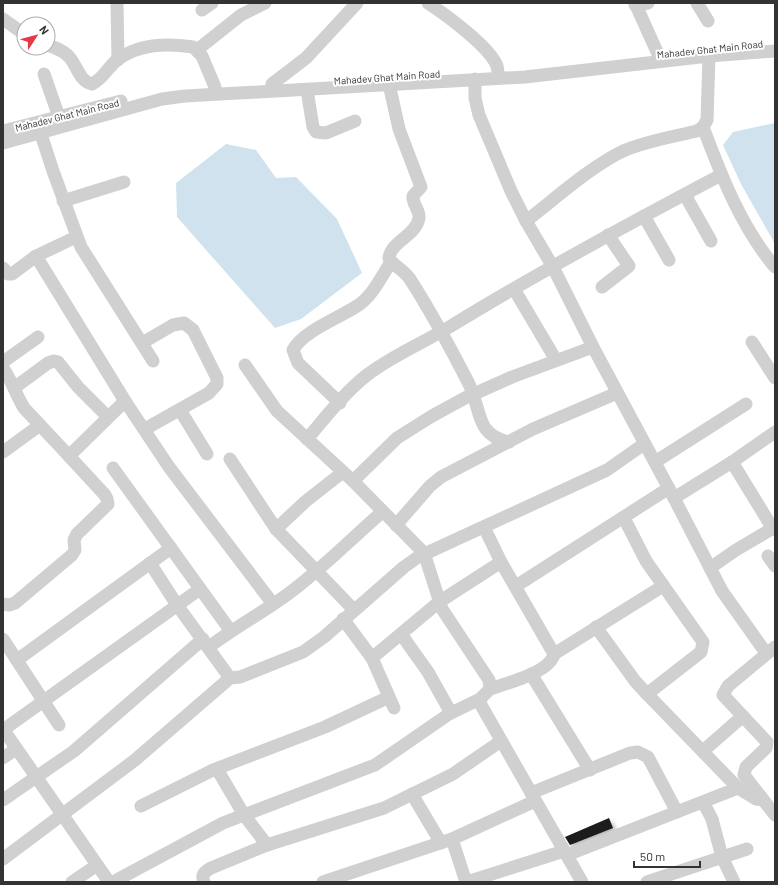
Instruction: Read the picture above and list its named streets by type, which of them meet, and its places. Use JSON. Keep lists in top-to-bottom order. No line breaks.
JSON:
{"streets":{"street":["Mahadev Ghat Main Road"]},"scale_bar":"50 m","north":"top right"}
